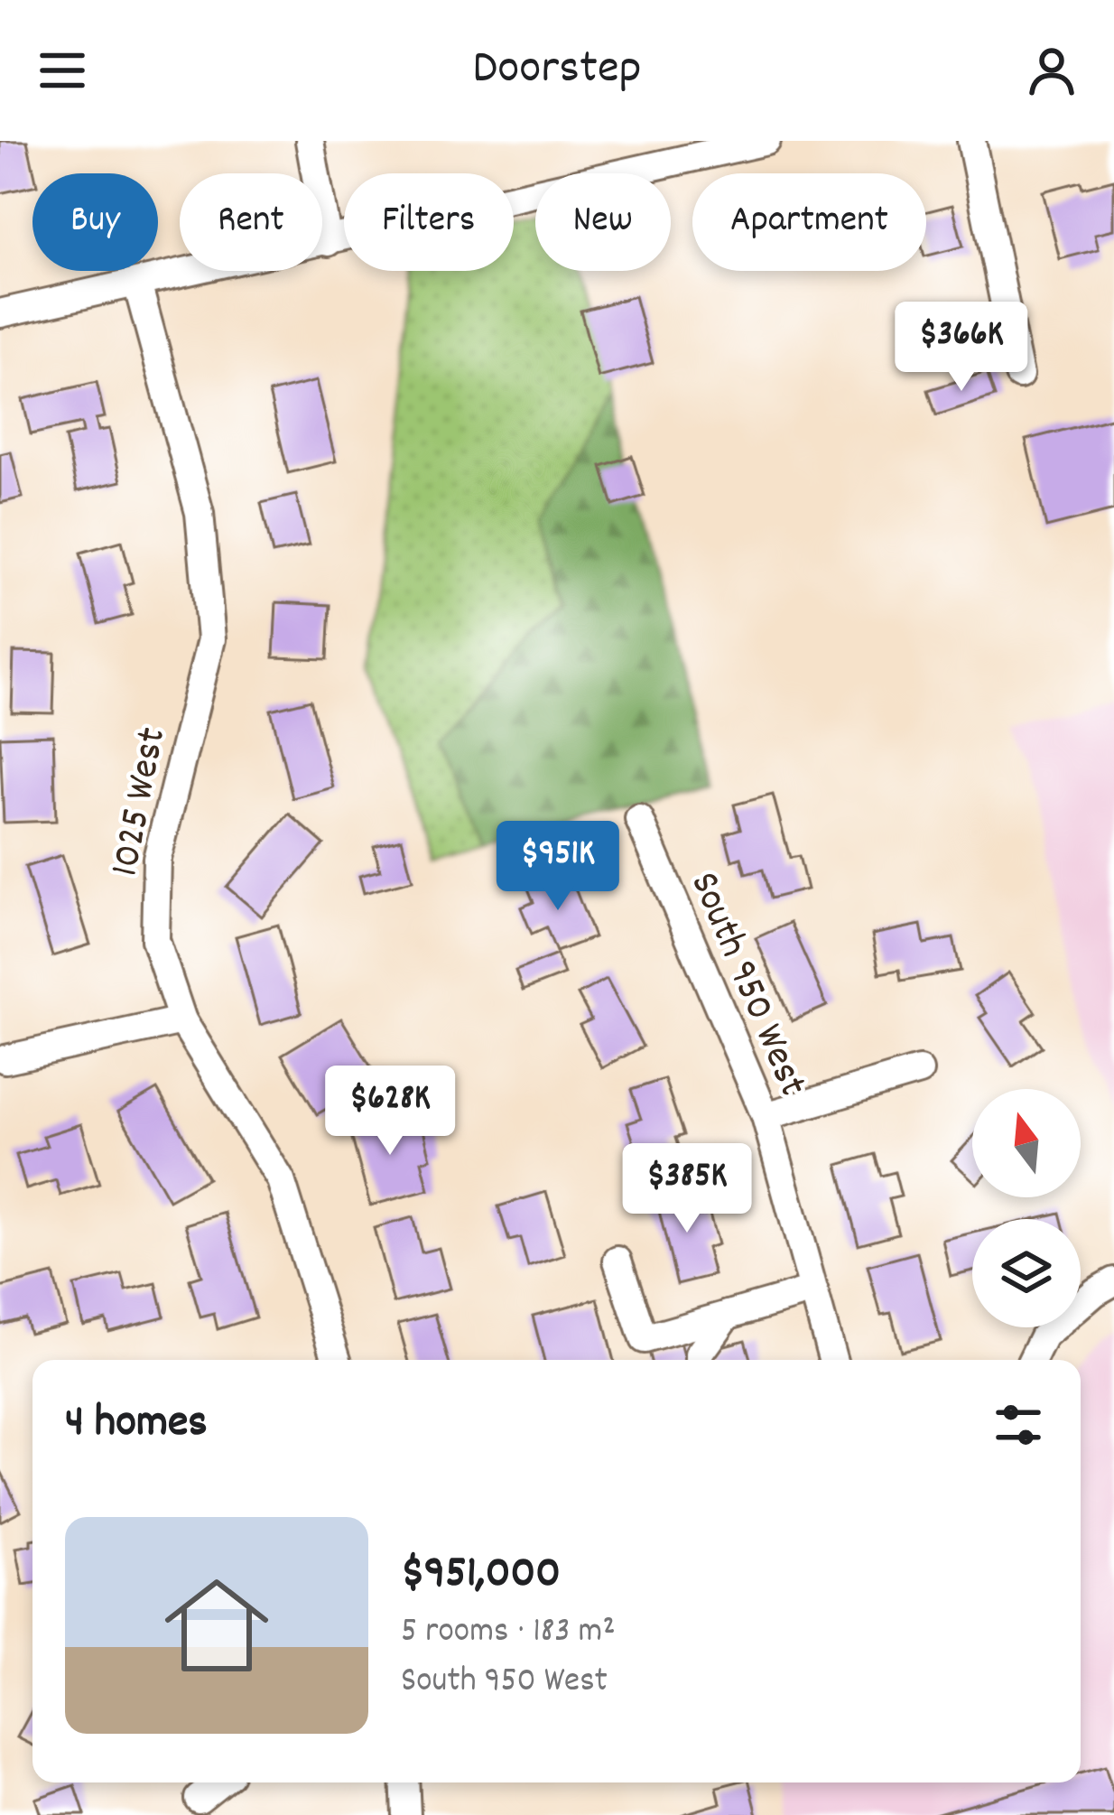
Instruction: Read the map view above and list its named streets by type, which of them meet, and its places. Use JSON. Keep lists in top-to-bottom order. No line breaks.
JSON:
{"streets":{"street":["1025 West","South 950 West"]},"north":"top","page":{"header":"Doorstep","chip":["Buy","Rent","Filters","New","Apartment"],"price":["$366K","$951K","$628K","$385K"],"heading":"4 homes","list":[{"name":"$951,000","note":"5 rooms · 183 m² · South 950 West"}]}}
